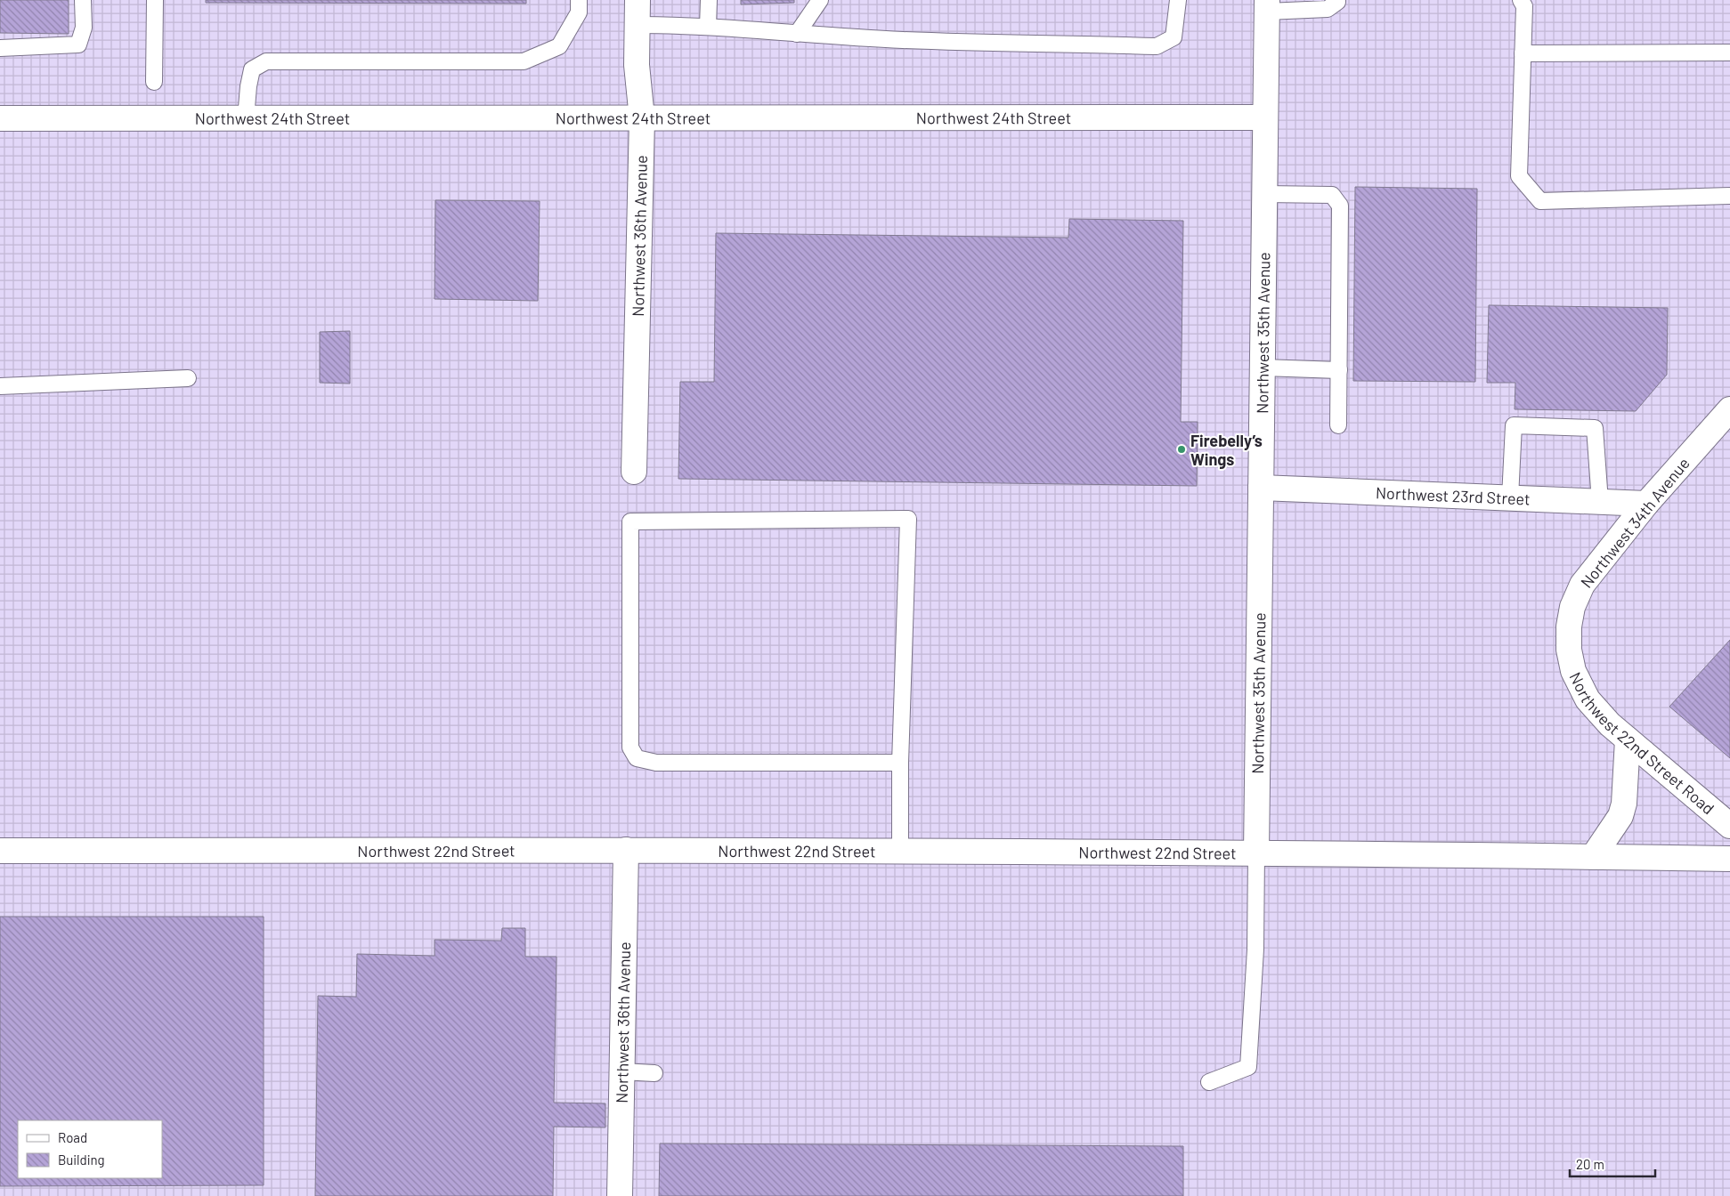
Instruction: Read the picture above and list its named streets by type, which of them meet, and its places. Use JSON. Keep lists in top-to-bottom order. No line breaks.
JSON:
{"streets":{"street":["Northwest 24th Street","Northwest 36th Avenue","Northwest 35th Avenue","Northwest 23rd Street","Northwest 34th Avenue","Northwest 22nd Street Road","Northwest 22nd Street"]},"crossings":[["Northwest 24th Street","Northwest 36th Avenue"],["Northwest 24th Street","Northwest 35th Avenue"],["Northwest 36th Avenue","Northwest 22nd Street"],["Northwest 35th Avenue","Northwest 23rd Street"],["Northwest 35th Avenue","Northwest 22nd Street"],["Northwest 23rd Street","Northwest 34th Avenue"],["Northwest 34th Avenue","Northwest 22nd Street Road"]],"places":["Firebelly’s Wings"],"legend":["Road","Building"],"scale_bar":"20 m"}
